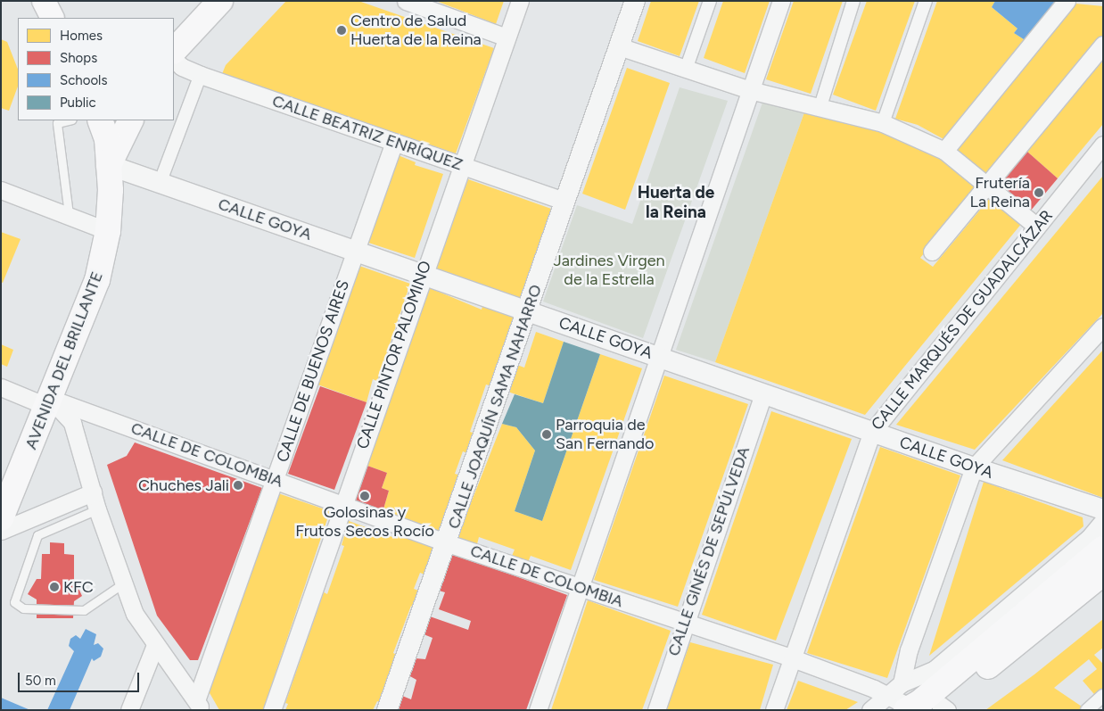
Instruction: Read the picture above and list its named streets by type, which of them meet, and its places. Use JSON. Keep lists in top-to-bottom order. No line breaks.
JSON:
{"streets":{"main road":["AVENIDA DEL BRILLANTE"],"street":["CALLE BEATRIZ ENRÍQUEZ","CALLE GOYA","CALLE MARQUÉS DE GUADALCÁZAR","CALLE PINTOR PALOMINO","CALLE DE BUENOS AIRES","CALLE JOAQUÍN SAMA NAHARRO","CALLE DE COLOMBIA","CALLE GINÉS DE SEPÚLVEDA"]},"crossings":[["CALLE BEATRIZ ENRÍQUEZ","CALLE PINTOR PALOMINO"],["CALLE BEATRIZ ENRÍQUEZ","CALLE DE BUENOS AIRES"],["CALLE BEATRIZ ENRÍQUEZ","CALLE JOAQUÍN SAMA NAHARRO"],["CALLE GOYA","CALLE MARQUÉS DE GUADALCÁZAR"],["CALLE GOYA","CALLE PINTOR PALOMINO"],["CALLE GOYA","AVENIDA DEL BRILLANTE"],["CALLE GOYA","CALLE DE BUENOS AIRES"],["CALLE GOYA","CALLE JOAQUÍN SAMA NAHARRO"],["CALLE GOYA","CALLE GINÉS DE SEPÚLVEDA"],["CALLE MARQUÉS DE GUADALCÁZAR","CALLE DE COLOMBIA"],["CALLE PINTOR PALOMINO","CALLE DE COLOMBIA"],["AVENIDA DEL BRILLANTE","CALLE DE COLOMBIA"],["CALLE DE BUENOS AIRES","CALLE DE COLOMBIA"],["CALLE JOAQUÍN SAMA NAHARRO","CALLE DE COLOMBIA"],["CALLE DE COLOMBIA","CALLE GINÉS DE SEPÚLVEDA"]],"districts":["Huerta de la Reina"],"parks":["Jardines Virgen de la Estrella"],"places":["Centro de Salud Huerta de la Reina","Frutería La Reina","Parroquia de San Fernando","Chuches Jali","Golosinas y Frutos Secos Rocío","KFC"],"legend":["Homes","Shops","Schools","Public"],"scale_bar":"50 m"}
